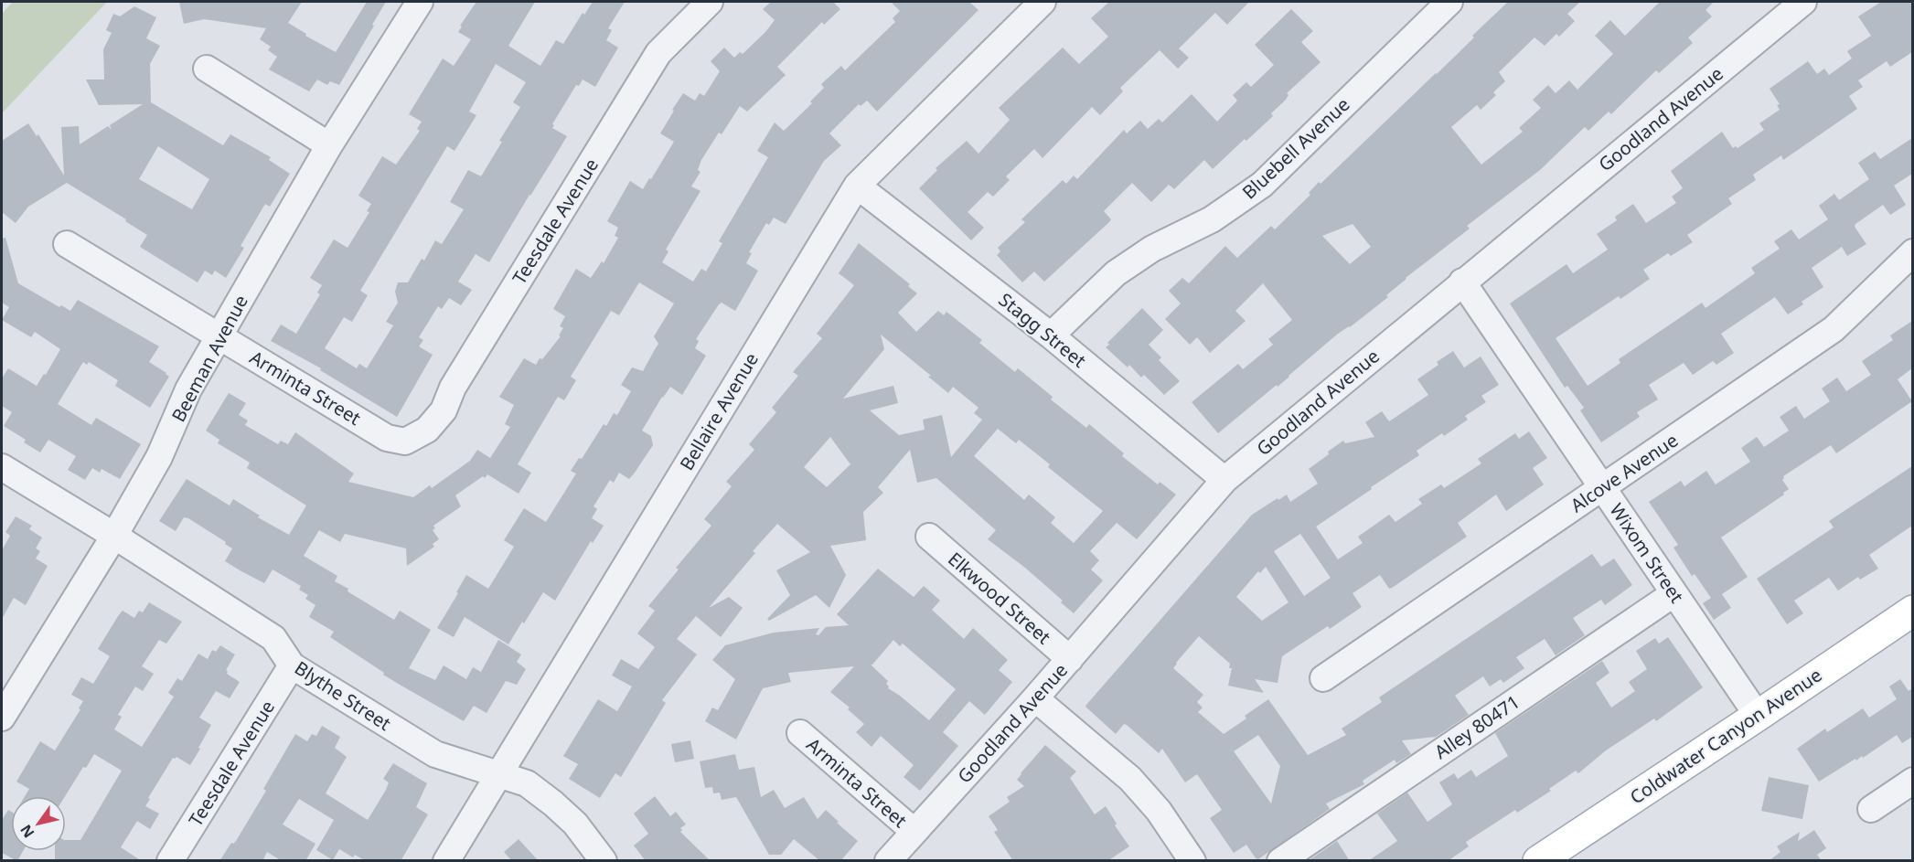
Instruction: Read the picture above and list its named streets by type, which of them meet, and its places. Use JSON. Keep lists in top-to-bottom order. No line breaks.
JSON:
{"streets":{"main road":["Coldwater Canyon Avenue"],"street":["Goodland Avenue","Bluebell Avenue","Teesdale Avenue","Stagg Street","Beeman Avenue","Arminta Street","Bellaire Avenue","Alcove Avenue","Wixom Street","Elkwood Street","Blythe Street","Alley 80471"]},"crossings":[["Goodland Avenue","Stagg Street"],["Goodland Avenue","Arminta Street"],["Goodland Avenue","Wixom Street"],["Goodland Avenue","Elkwood Street"],["Bluebell Avenue","Stagg Street"],["Teesdale Avenue","Arminta Street"],["Teesdale Avenue","Blythe Street"],["Stagg Street","Bellaire Avenue"],["Beeman Avenue","Arminta Street"],["Beeman Avenue","Blythe Street"],["Bellaire Avenue","Blythe Street"],["Alcove Avenue","Wixom Street"],["Wixom Street","Alley 80471"],["Wixom Street","Coldwater Canyon Avenue"]],"north":"bottom left"}
